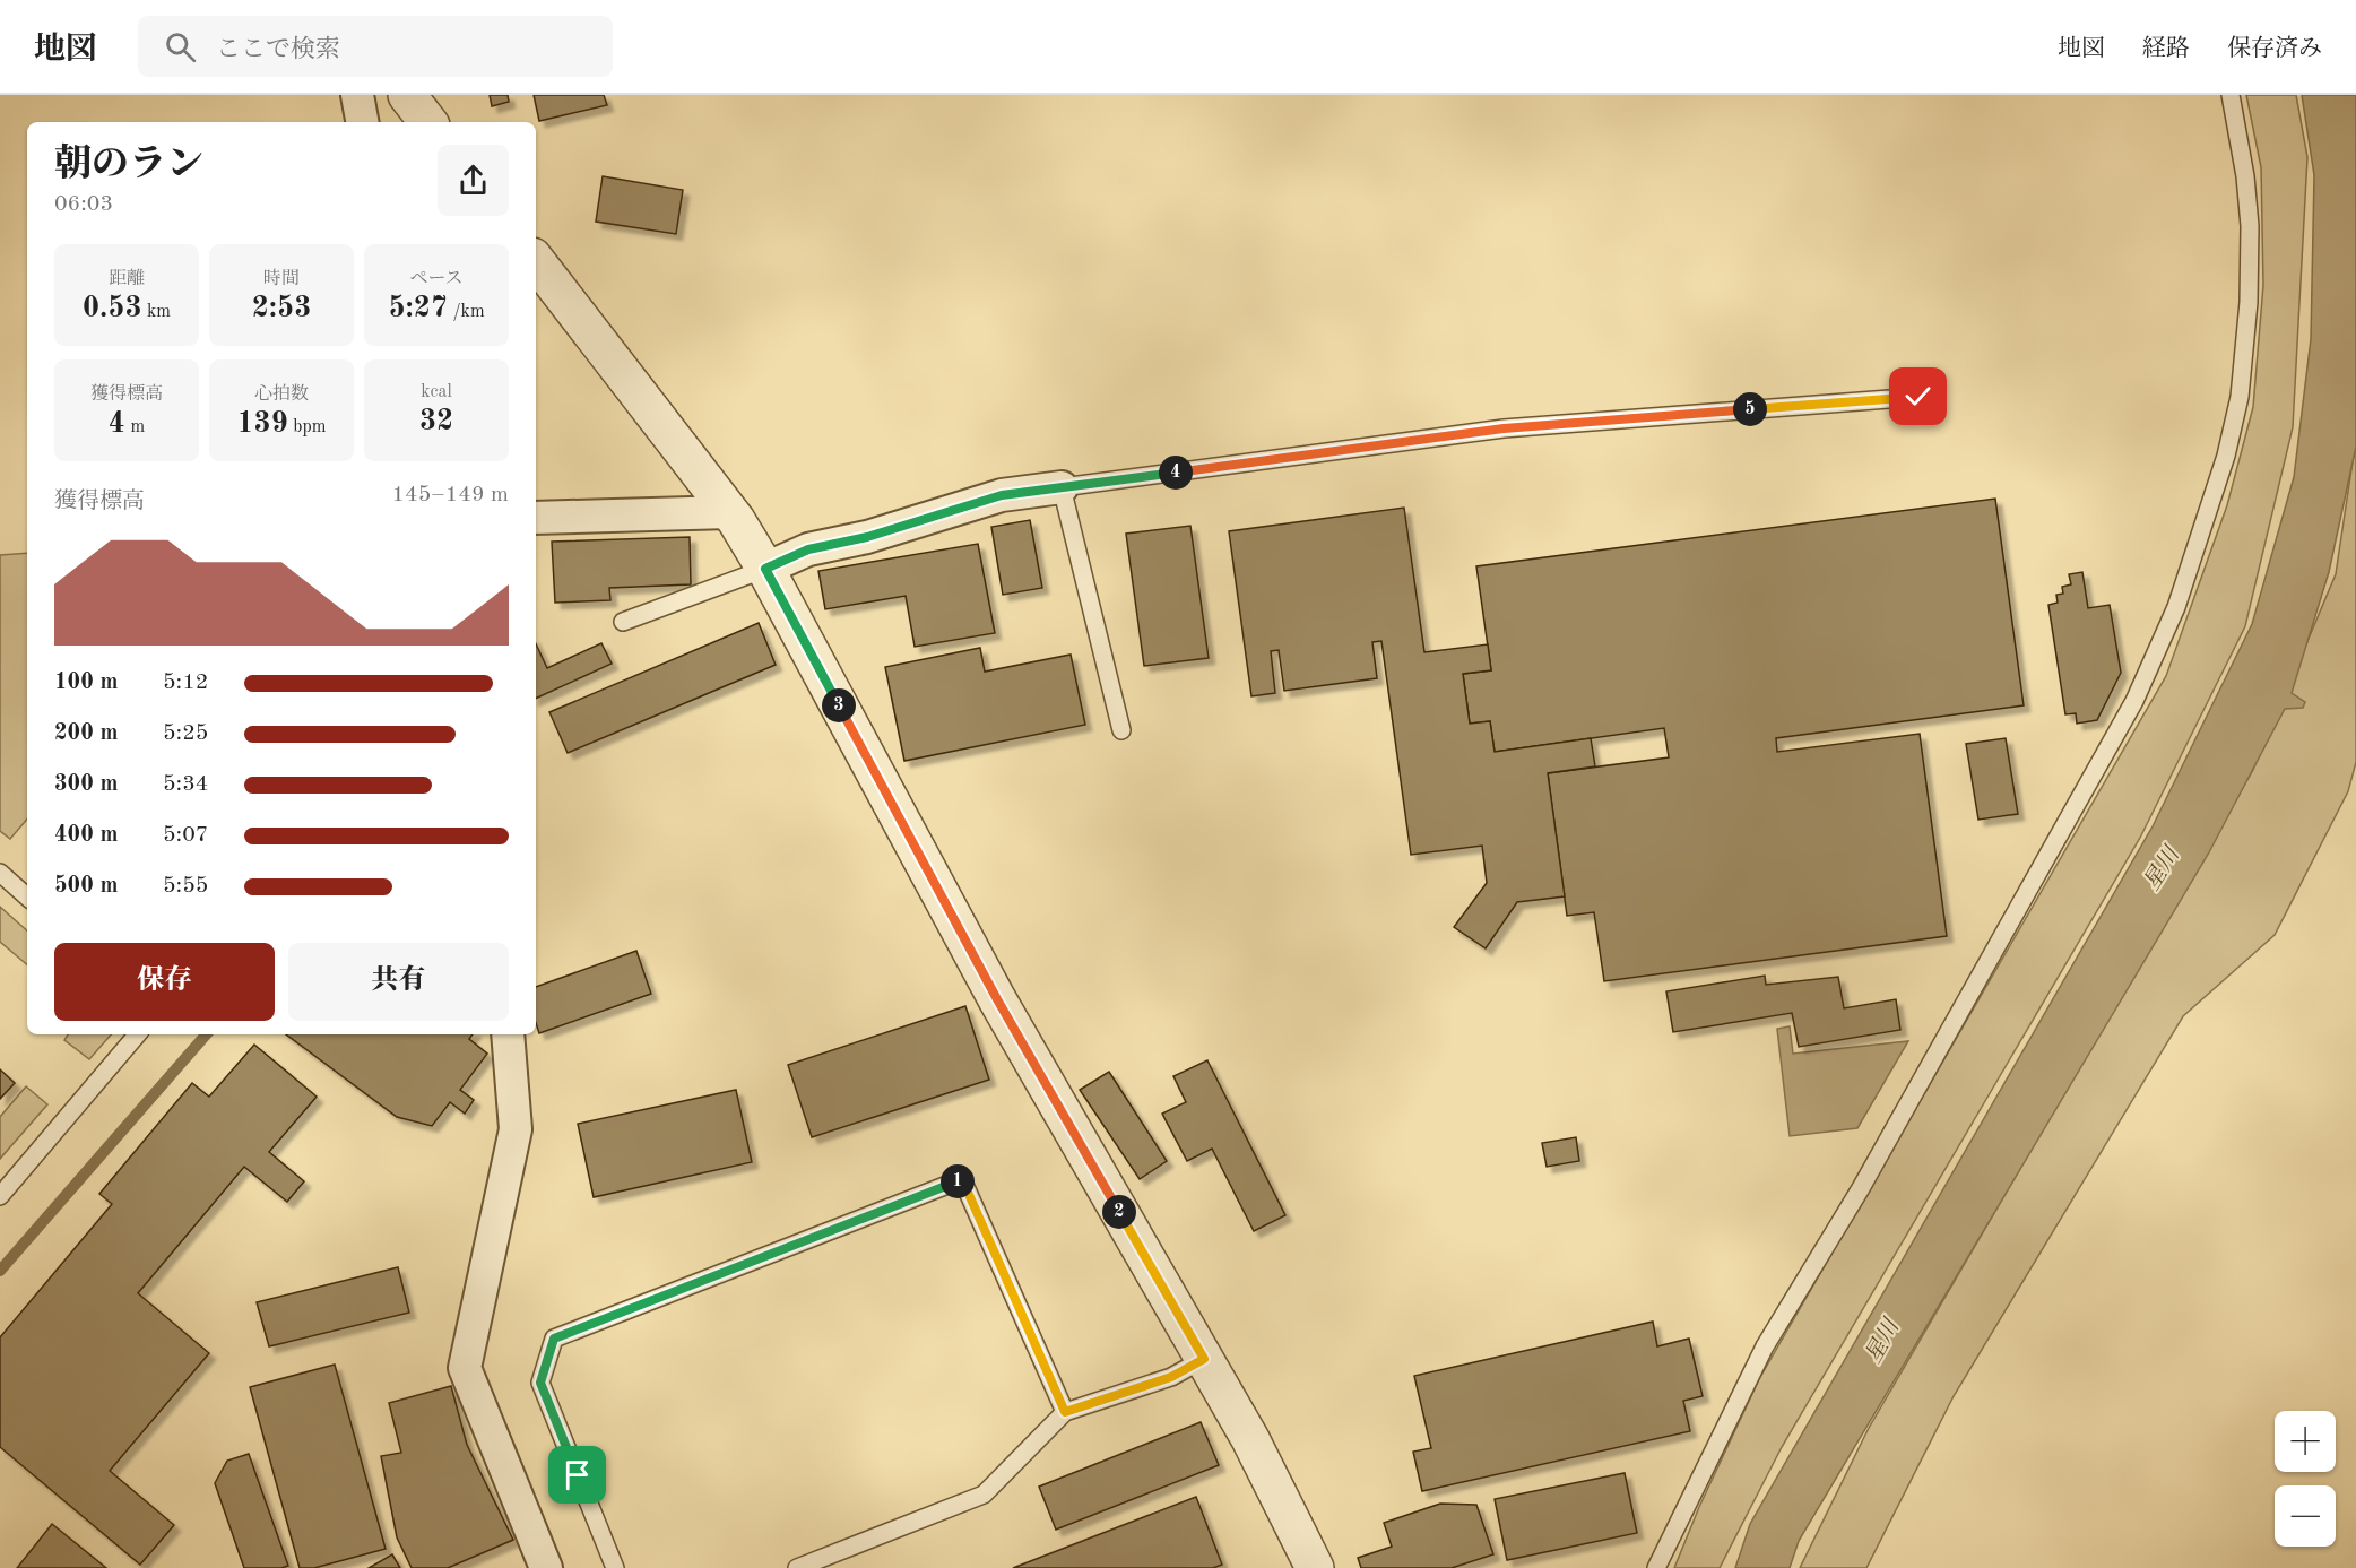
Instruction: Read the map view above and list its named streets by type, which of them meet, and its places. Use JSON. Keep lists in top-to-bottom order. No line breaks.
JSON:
{"water":["星川"],"page":{"header":"地図","search":"ここで検索","nav":["地図","経路","保存済み"],"heading":["朝のラン","06:03"],"stats":[["距離","0.53 km"],["時間","2:53"],["ペース","5:27 /km"],["獲得標高","4 m"],["心拍数","139 bpm"],["kcal","32"]],"pins":["5","4","3","1","2"],"chart":["獲得標高","145–149 m"],"list":[{"name":"100 m","note":"5:12"},{"name":"200 m","note":"5:25"},{"name":"300 m","note":"5:34"},{"name":"400 m","note":"5:07"},{"name":"500 m","note":"5:55"}],"buttons":["保存","共有"],"map_buttons":["+","−"]}}
